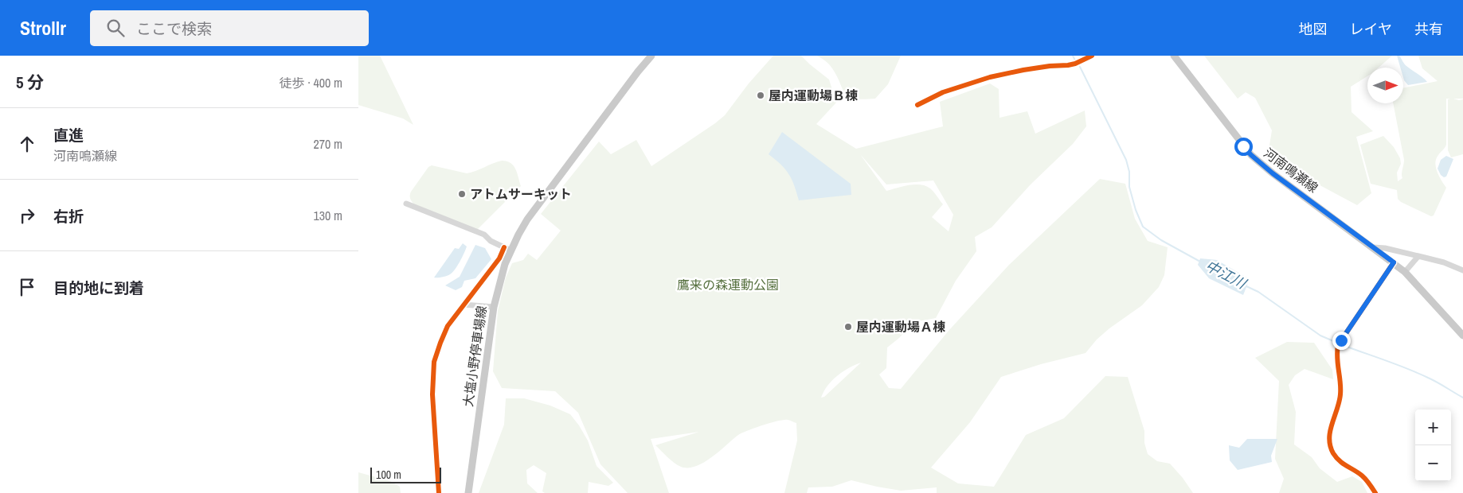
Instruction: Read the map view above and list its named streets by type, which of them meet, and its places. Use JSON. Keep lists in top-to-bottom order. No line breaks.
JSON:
{"streets":{"main road":["河南鳴瀬線","大塩小野停車場線"]},"water":["中江川"],"parks":["鷹来の森運動公園"],"places":["屋内運動場Ｂ棟","アトムサーキット","屋内運動場Ａ棟"],"scale_bar":"100 m","north":"right","page":{"header":"Strollr","search":"ここで検索","nav":["地図","レイヤ","共有"],"heading":["5 分","徒歩 · 400 m"],"list":[["直進","河南鳴瀬線","270 m"],["右折","130 m"],"目的地に到着"],"map_buttons":["+","−"],"scale":"100 m"}}
